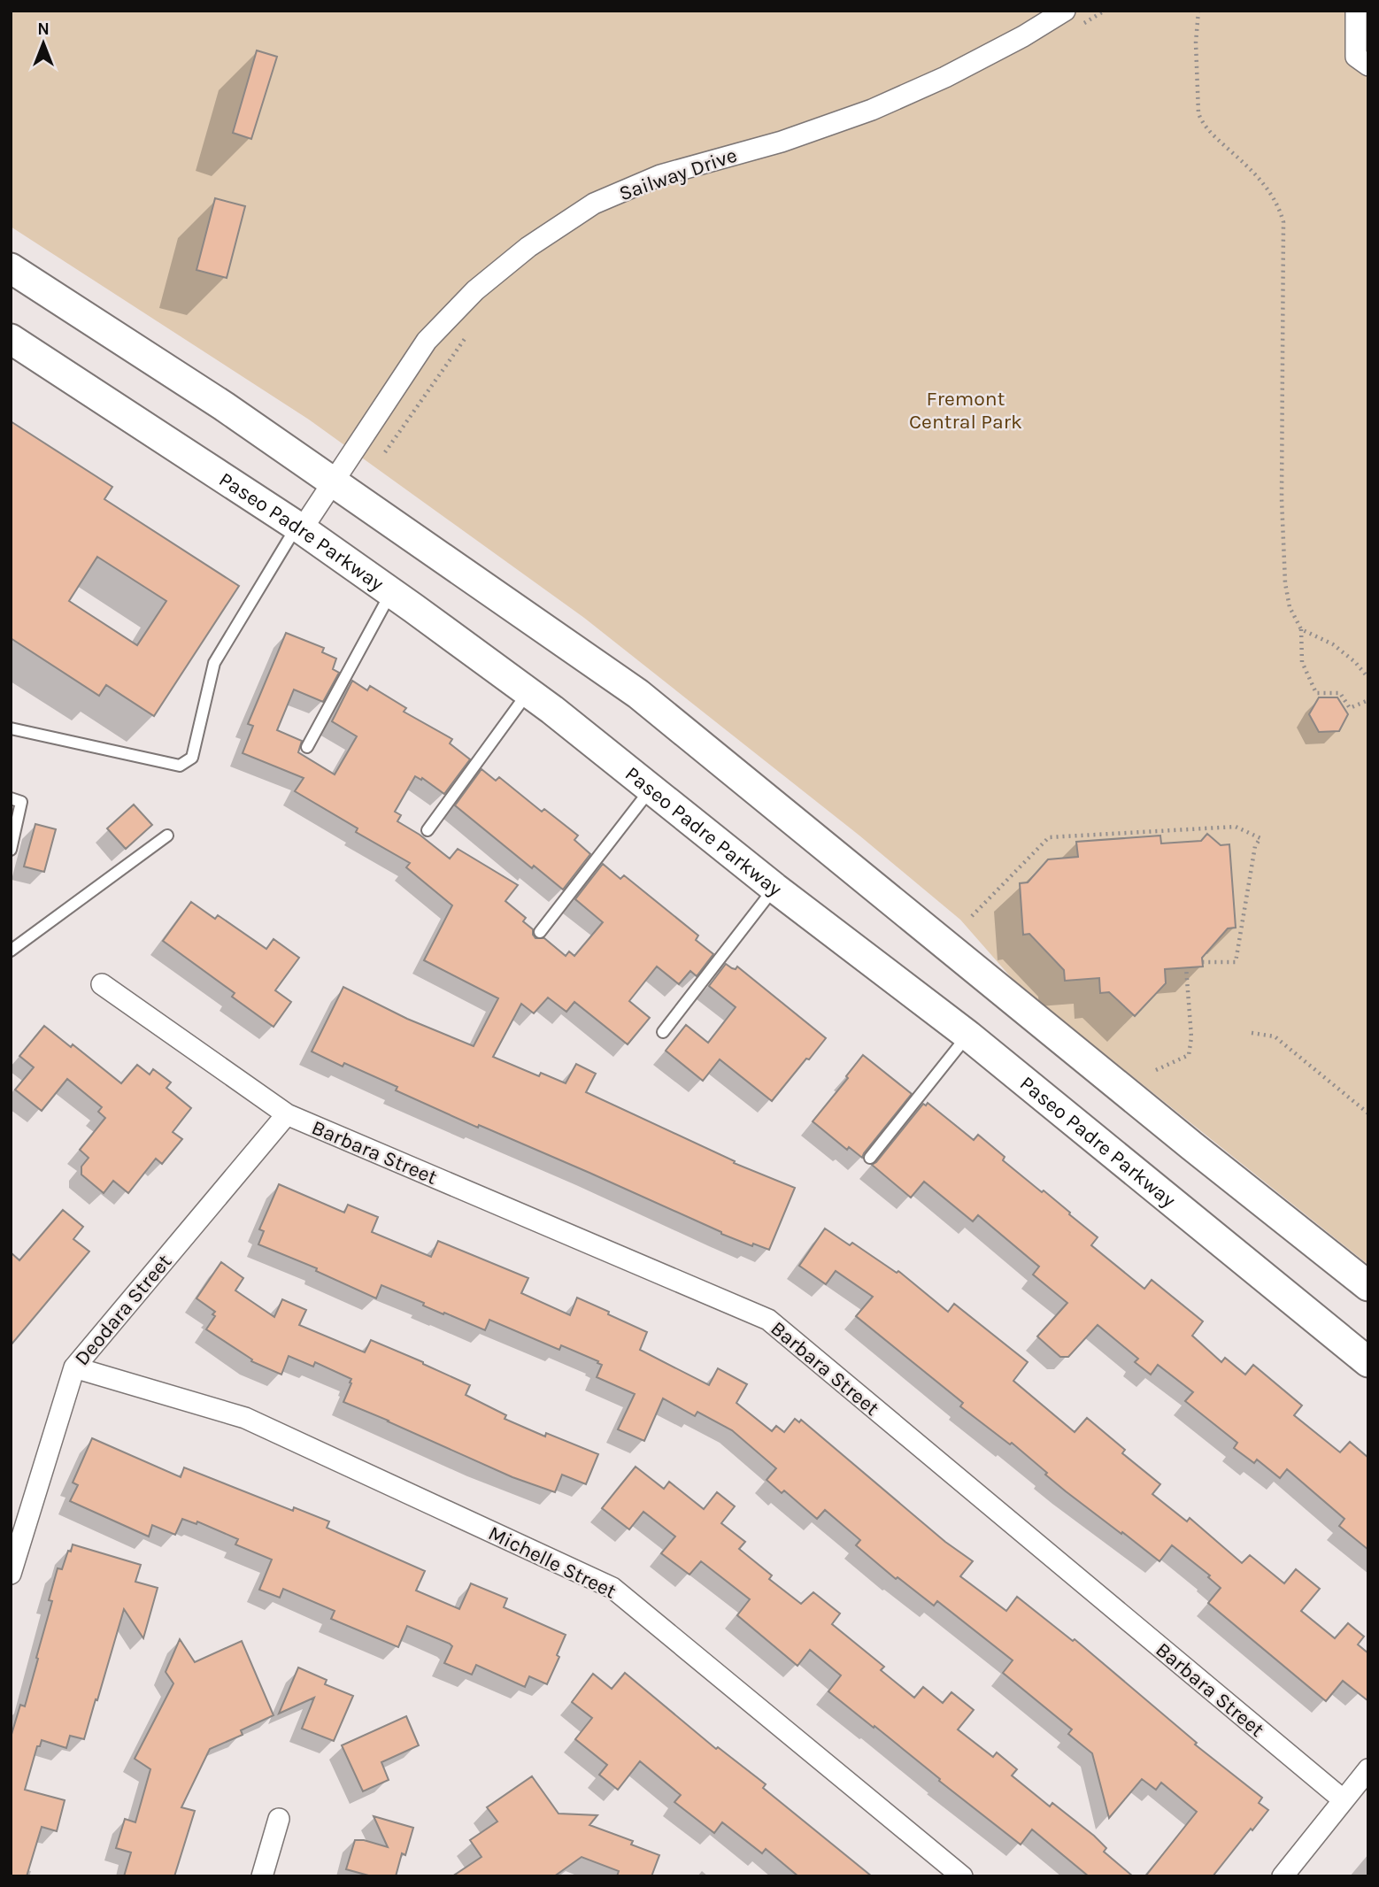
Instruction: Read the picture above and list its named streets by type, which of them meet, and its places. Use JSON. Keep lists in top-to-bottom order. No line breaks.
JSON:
{"streets":{"main road":["Paseo Padre Parkway"],"street":["Sailway Drive","Barbara Street","Deodara Street","Michelle Street"]},"crossings":[["Sailway Drive","Paseo Padre Parkway"],["Barbara Street","Deodara Street"],["Deodara Street","Michelle Street"]],"parks":["Fremont Central Park"],"north":"top"}
